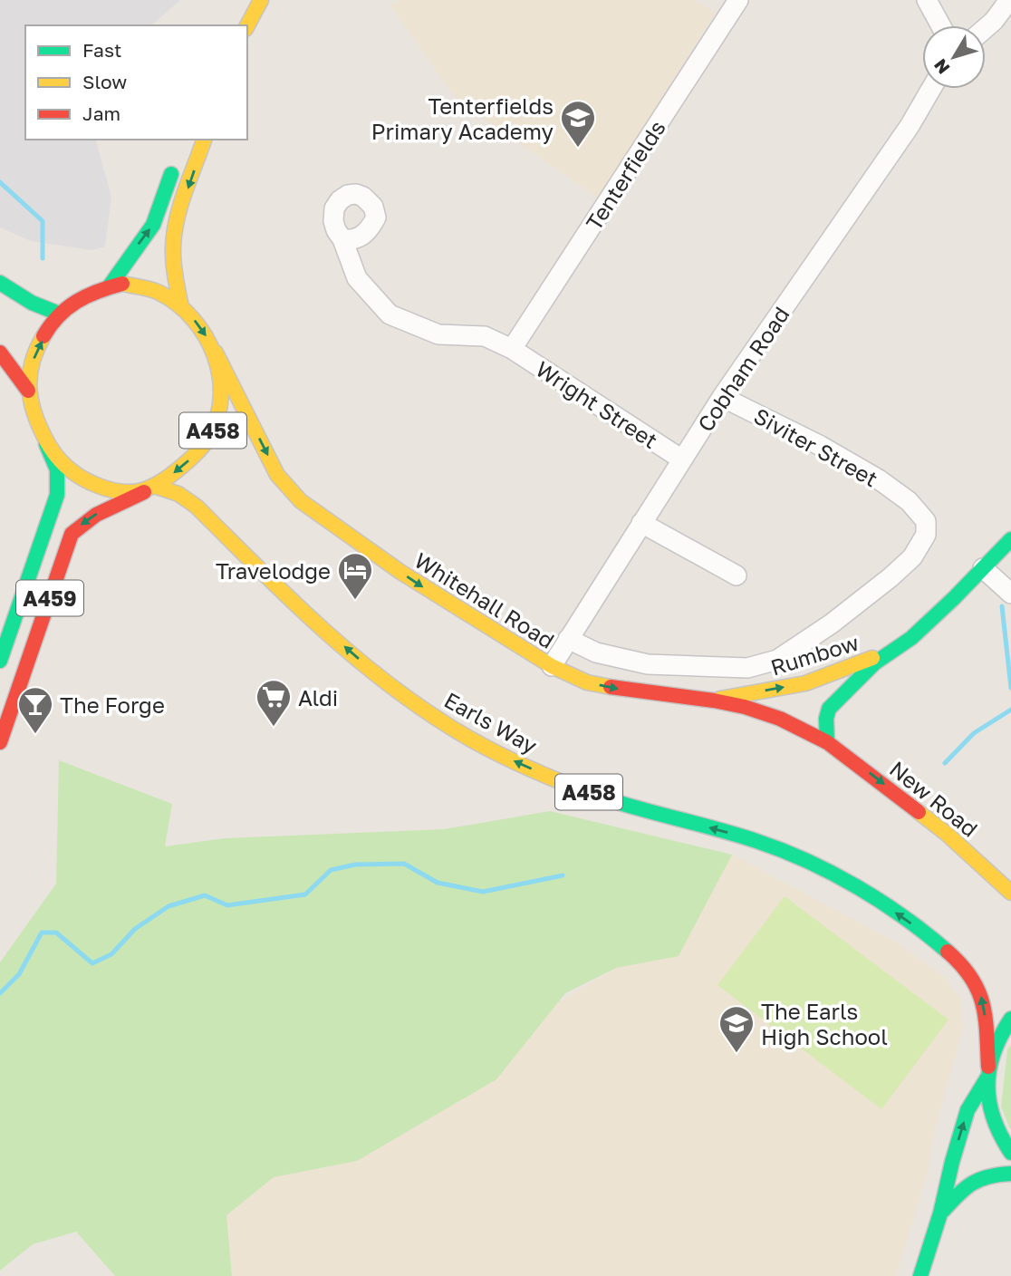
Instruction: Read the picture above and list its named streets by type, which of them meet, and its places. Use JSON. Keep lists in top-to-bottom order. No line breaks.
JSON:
{"streets":{"main road":["A458","A459","Whitehall Road","Rumbow","Earls Way","New Road"],"street":["Tenterfields","Cobham Road","Wright Street","Siviter Street"]},"crossings":[["Tenterfields","Wright Street"],["Cobham Road","Wright Street"],["Cobham Road","Siviter Street"],["Cobham Road","Whitehall Road"],["A458","A459"],["A458","Whitehall Road"],["A458","Earls Way"],["A459","Whitehall Road"],["A459","Earls Way"],["Whitehall Road","Rumbow"],["Whitehall Road","Earls Way"],["Whitehall Road","New Road"],["Rumbow","New Road"]],"one_way":["Whitehall Road","Rumbow","Earls Way","New Road"],"places":{"school or university":["Tenterfields Primary Academy","The Earls High School"],"hotel":["Travelodge"],"supermarket":["Aldi"],"bar":["The Forge"]},"legend":["Fast","Slow","Jam"],"north":"bottom left"}
